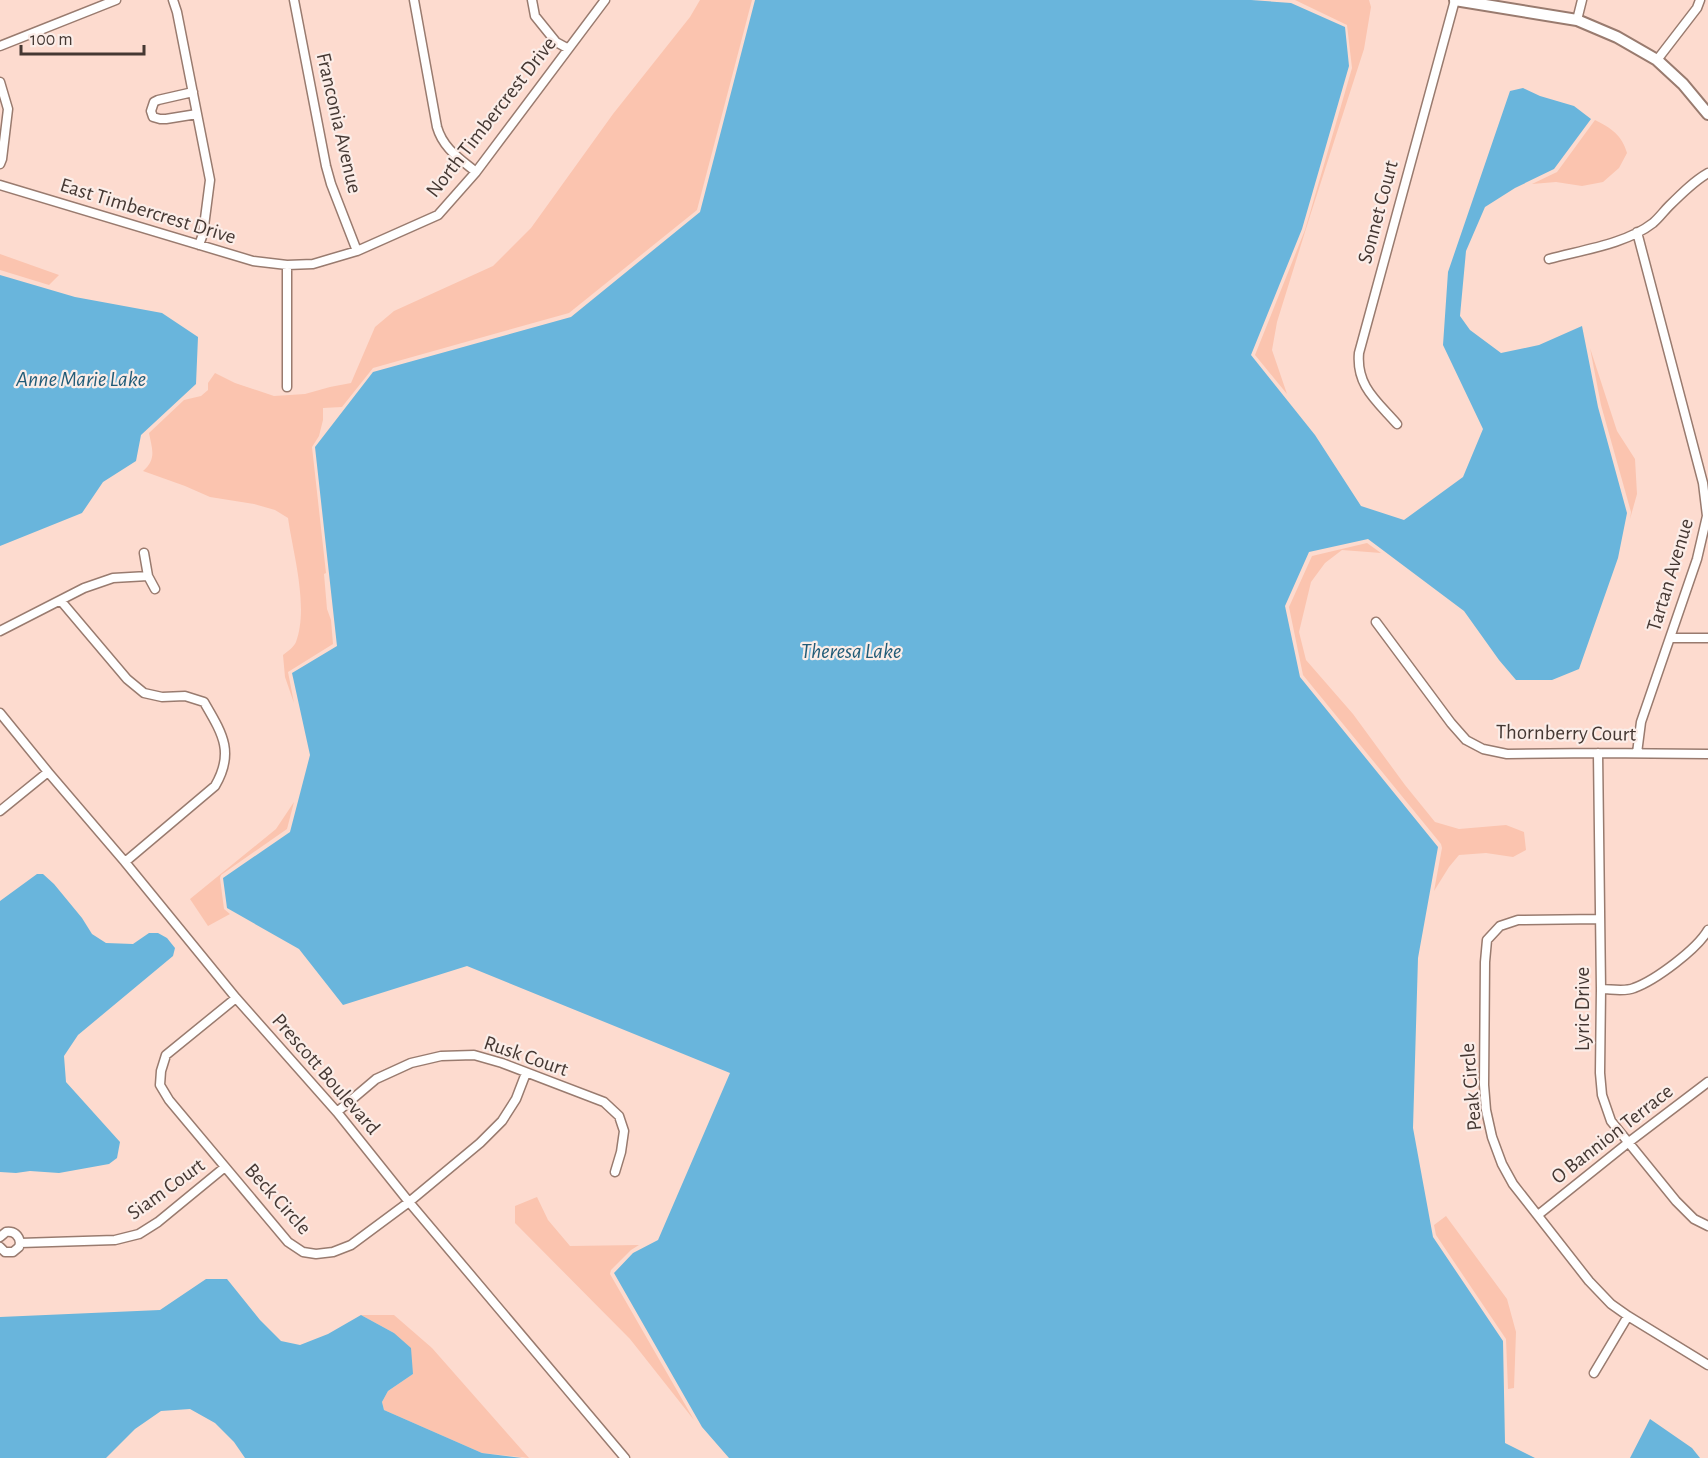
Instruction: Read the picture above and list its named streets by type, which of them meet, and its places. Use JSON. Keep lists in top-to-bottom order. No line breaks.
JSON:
{"streets":{"street":["North Timbercrest Drive","Franconia Avenue","East Timbercrest Drive","Sonnet Court","Tartan Avenue","Thornberry Court","Lyric Drive","Rusk Court","Prescott Boulevard","Peak Circle","O Bannion Terrace","Siam Court","Beck Circle"]},"crossings":[["North Timbercrest Drive","Franconia Avenue"],["North Timbercrest Drive","East Timbercrest Drive"],["Tartan Avenue","Thornberry Court"],["Thornberry Court","Lyric Drive"],["Lyric Drive","Peak Circle"],["Lyric Drive","O Bannion Terrace"],["Rusk Court","Prescott Boulevard"],["Rusk Court","Beck Circle"],["Prescott Boulevard","Beck Circle"],["Peak Circle","O Bannion Terrace"],["Siam Court","Beck Circle"]],"water":["Anne Marie Lake","Theresa Lake"],"scale_bar":"100 m"}
